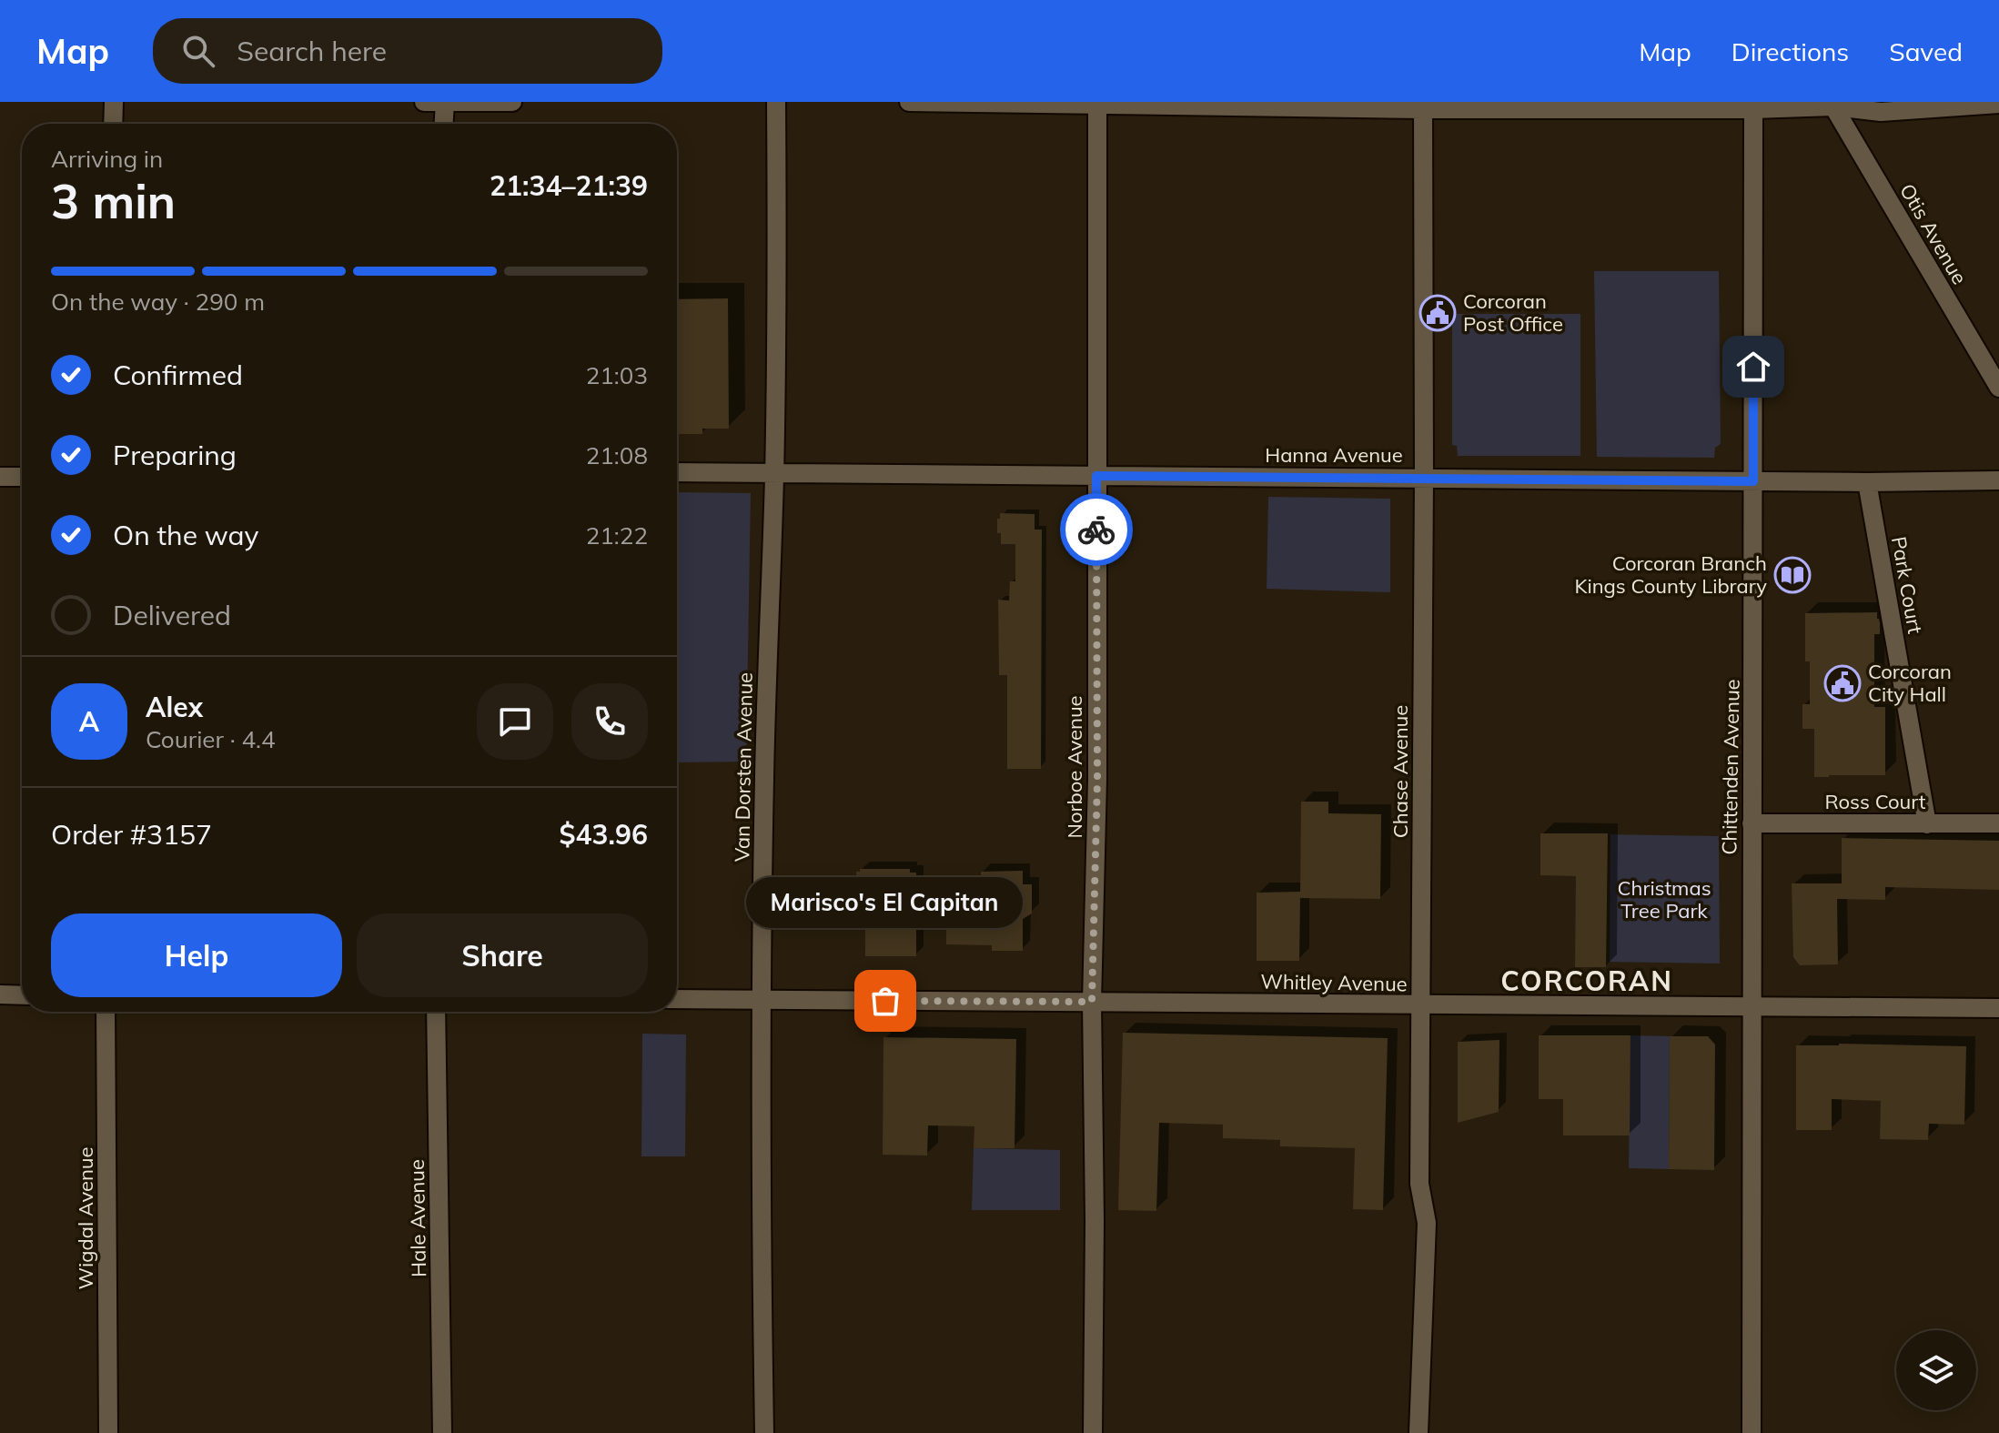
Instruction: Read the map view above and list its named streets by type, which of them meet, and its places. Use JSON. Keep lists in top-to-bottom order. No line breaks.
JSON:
{"streets":{"street":["Otis Avenue","Hanna Avenue","Park Court","Van Dorsten Avenue","Norboe Avenue","Chittenden Avenue","Chase Avenue","Ross Court","Whitley Avenue","Wigdal Avenue","Hale Avenue"]},"crossings":[["Hanna Avenue","Park Court"],["Hanna Avenue","Van Dorsten Avenue"],["Hanna Avenue","Norboe Avenue"],["Hanna Avenue","Chittenden Avenue"],["Hanna Avenue","Chase Avenue"],["Park Court","Ross Court"],["Van Dorsten Avenue","Whitley Avenue"],["Norboe Avenue","Whitley Avenue"],["Chittenden Avenue","Ross Court"],["Chittenden Avenue","Whitley Avenue"],["Chase Avenue","Whitley Avenue"]],"districts":["CORCORAN"],"parks":["Christmas Tree Park"],"places":{"public building":["Corcoran Post Office","Corcoran City Hall"],"library":["Corcoran Branch Kings County Library"],"other":["Marisco's El Capitan"]},"page":{"header":"Map","search":"Search here","nav":["Map","Directions","Saved"],"heading":["3 min","Arriving in","21:34–21:39"],"panel":["Alex","Courier · 4.4","Order #3157","$43.96"],"bar":"On the way · 290 m","list":[["Confirmed","21:03"],["Preparing","21:08"],["On the way","21:22"],"Delivered"],"round":"A","bubble":"Marisco's El Capitan","buttons":["Help","Share"]}}
